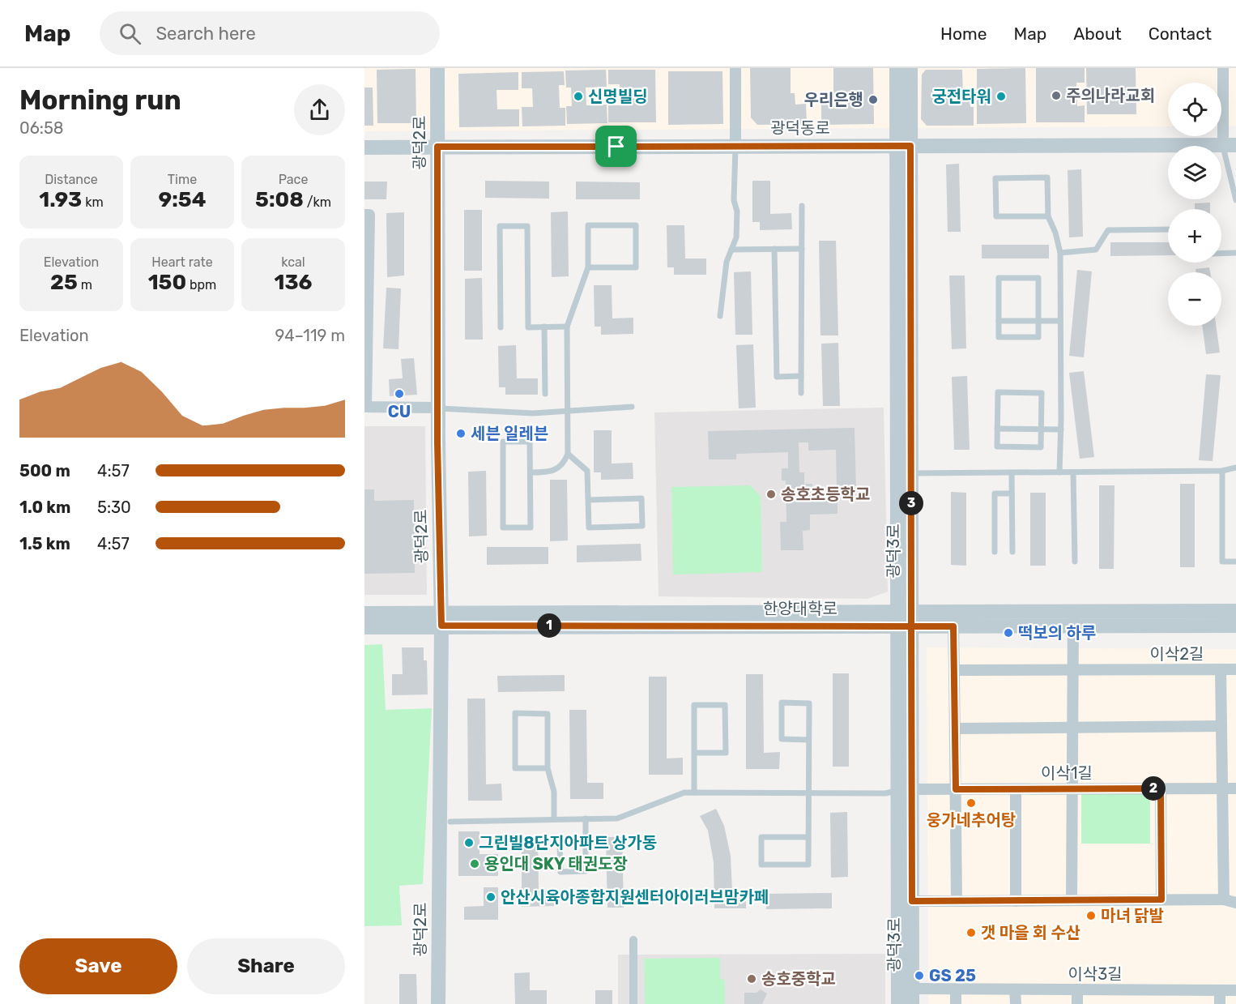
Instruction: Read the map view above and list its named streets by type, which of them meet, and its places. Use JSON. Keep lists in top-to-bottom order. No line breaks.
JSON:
{"streets":{"street":["광덕동로","광덕2로","광덕3로","한양대학로","이삭2길","이삭1길","이삭3길"]},"crossings":[["광덕동로","광덕2로"],["광덕동로","광덕3로"],["광덕2로","한양대학로"],["광덕3로","한양대학로"],["광덕3로","이삭1길"],["광덕3로","이삭3길"],["이삭2길","이삭1길"]],"places":["주의나라교회","신명빌딩","궁전타워","우리은행","CU","세븐 일레븐","송호초등학교","떡보의 하루","웅가네추어탕","그린빌8단지아파트 상가동","용인대 SKY 태권도장","안산시육아종합지원센터아이러브맘카페","마녀 닭발","갯 마을 회 수산","GS 25","송호중학교"],"page":{"header":"Map","search":"Search here","nav":["Home","Map","About","Contact"],"heading":["Morning run","06:58"],"map_buttons":["+","−"],"stats":[["Distance","1.93 km"],["Time","9:54"],["Pace","5:08 /km"],["Elevation","25 m"],["Heart rate","150 bpm"],["kcal","136"]],"chart":["Elevation","94–119 m"],"list":[{"name":"500 m","note":"4:57"},{"name":"1.0 km","note":"5:30"},{"name":"1.5 km","note":"4:57"}],"pins":["3","1","2"],"buttons":["Save","Share"]}}
